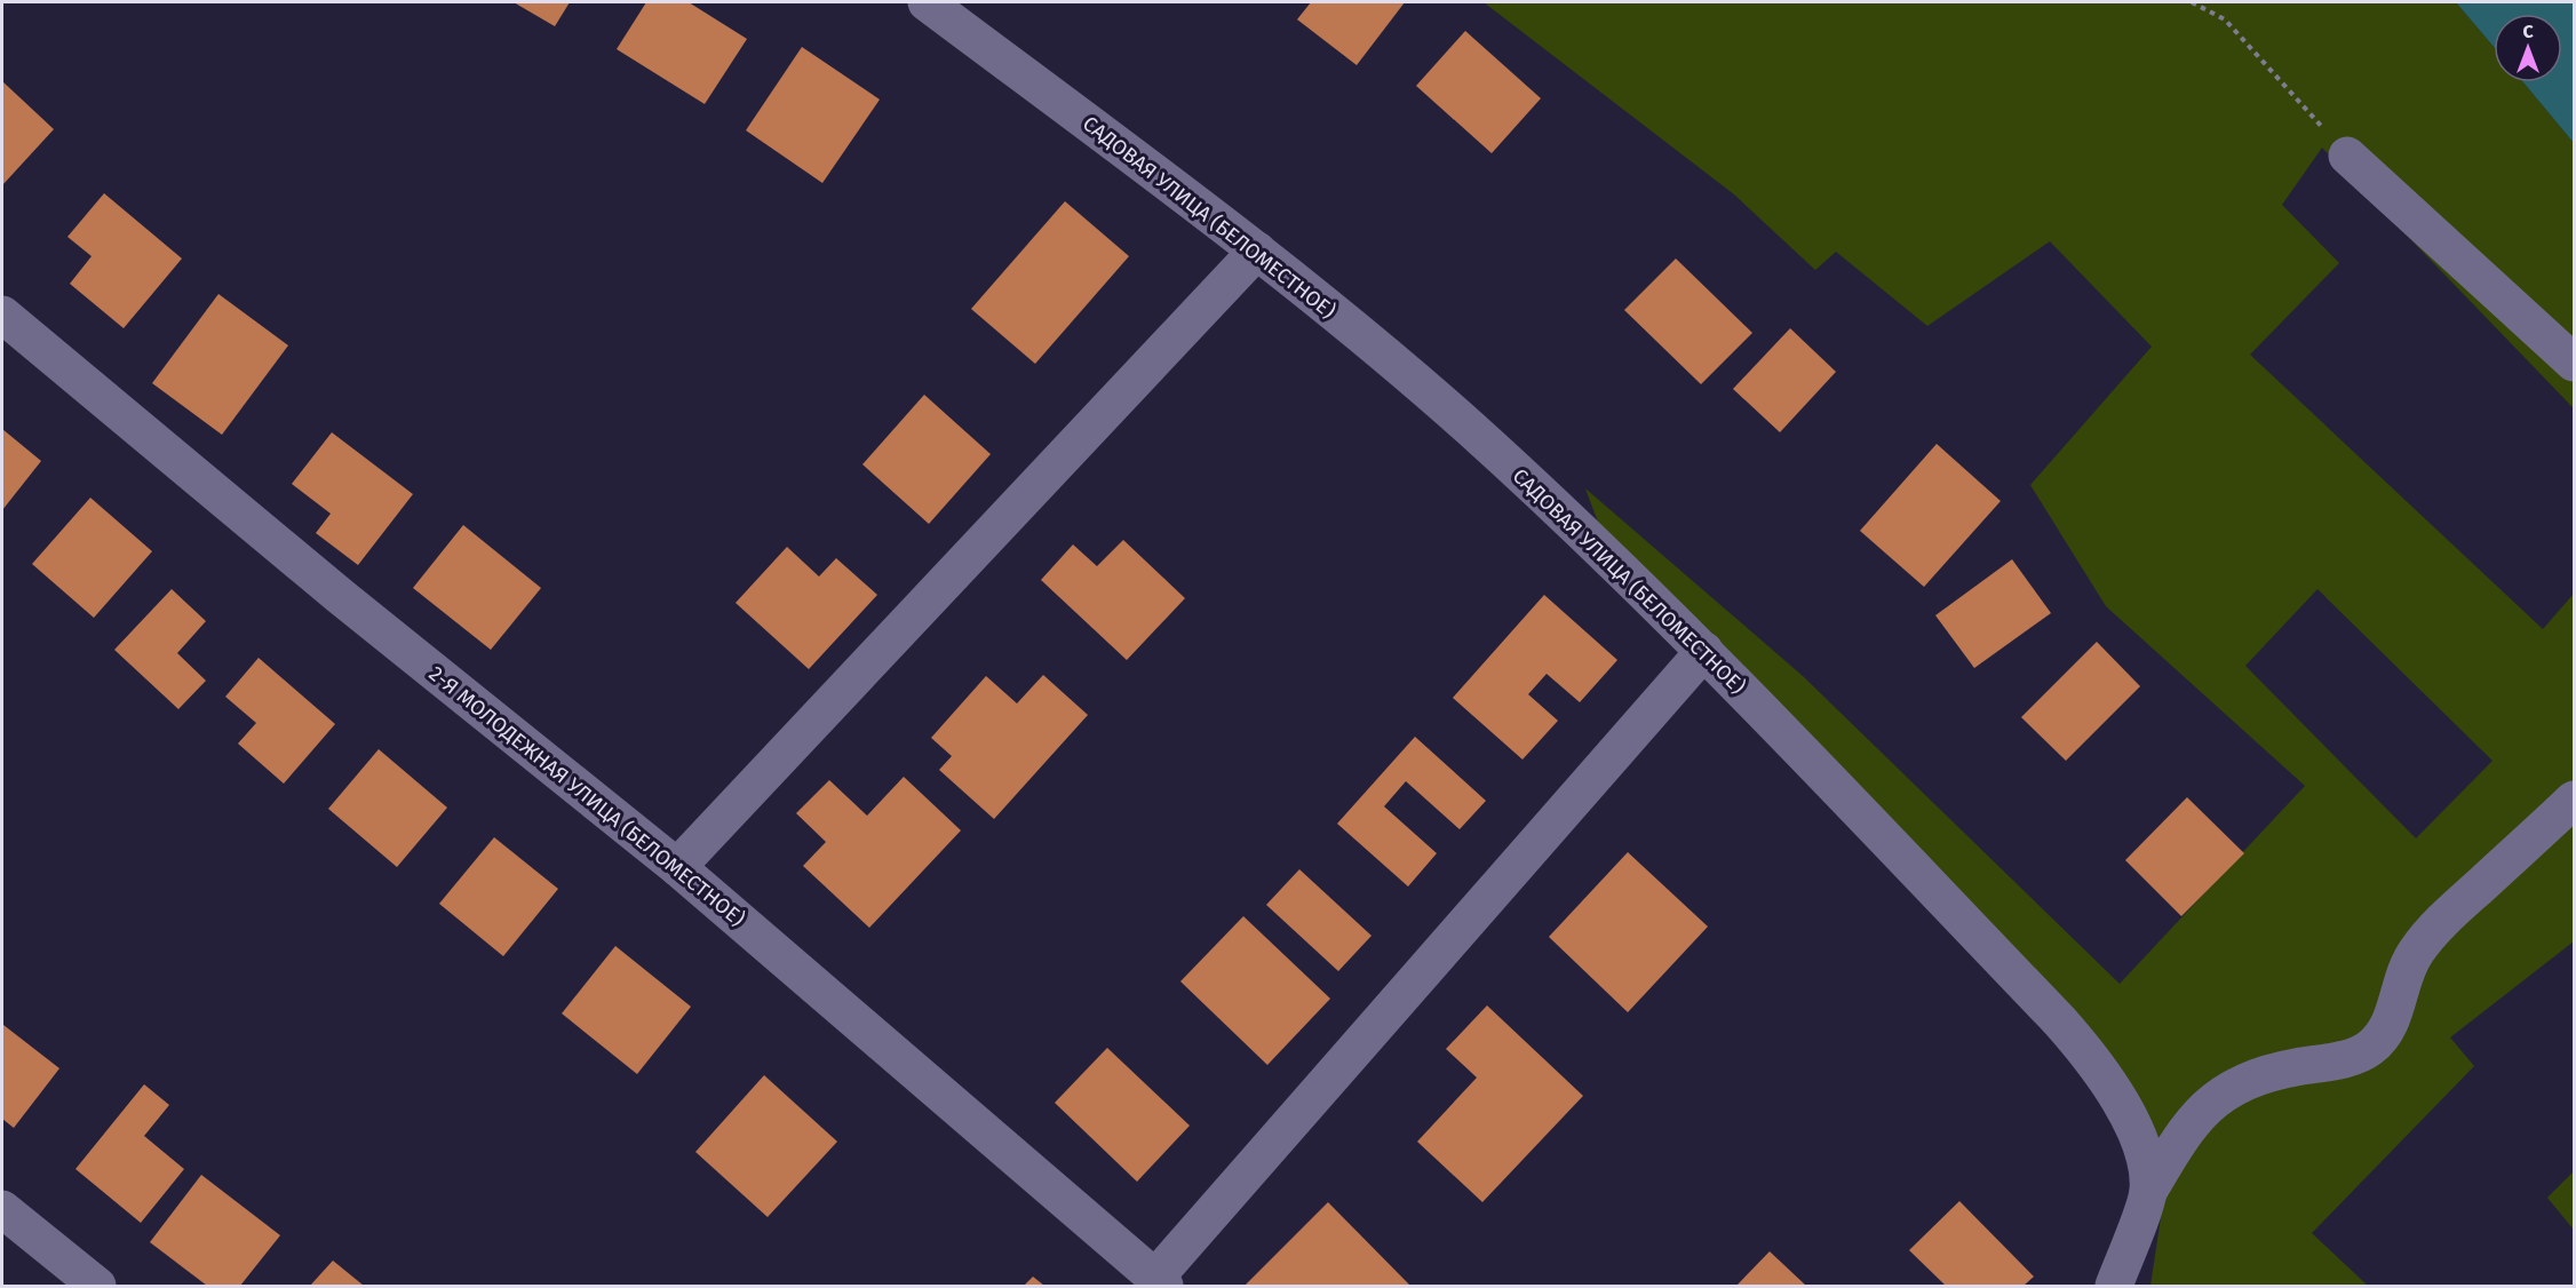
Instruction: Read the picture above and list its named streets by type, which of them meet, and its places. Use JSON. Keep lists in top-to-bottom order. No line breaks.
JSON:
{"streets":{"street":["САДОВАЯ УЛИЦА (БЕЛОМЕСТНОЕ)","2-Я МОЛОДЕЖНАЯ УЛИЦА (БЕЛОМЕСТНОЕ)"]},"north":"top"}
